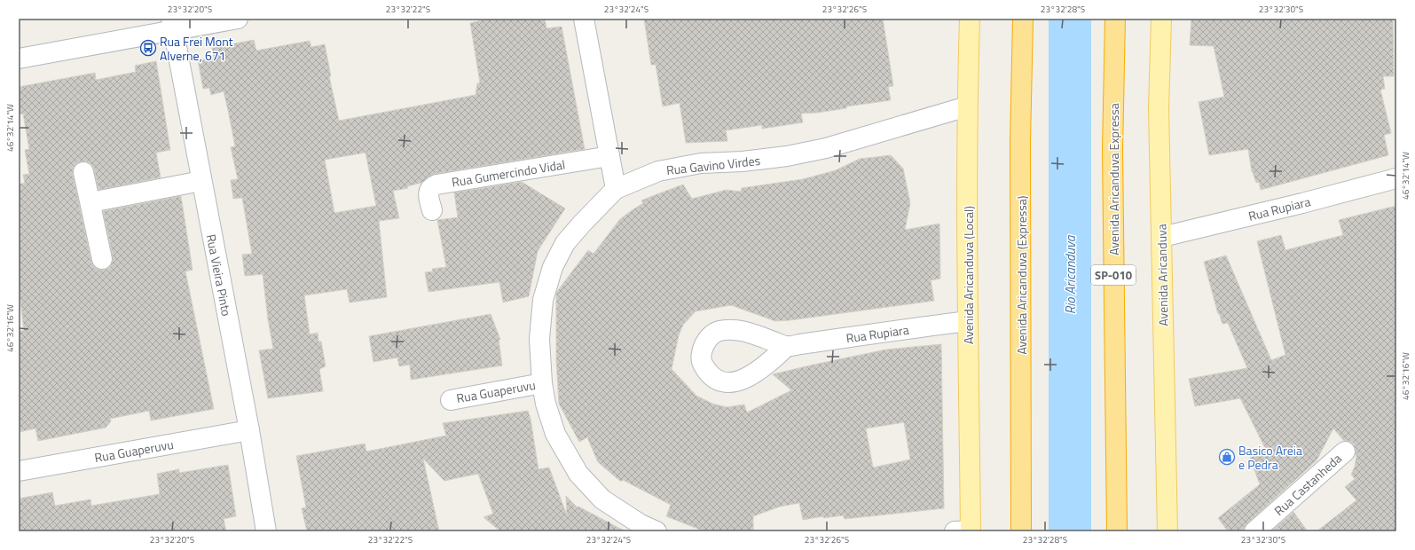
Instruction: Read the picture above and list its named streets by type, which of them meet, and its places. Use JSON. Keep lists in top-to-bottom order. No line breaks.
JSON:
{"streets":{"highway":["Avenida Aricanduva Expressa","Avenida Aricanduva (Expressa)","SP-010"],"main road":["Avenida Aricanduva (Local)","Avenida Aricanduva"],"street":["Rua Gavino Virdes","Rua Gumercindo Vidal","Rua Rupiara","Rua Vieira Pinto","Rua Guaperuvu","Rua Castanheda"]},"crossings":[["Rua Gavino Virdes","Avenida Aricanduva (Local)"],["Rua Gavino Virdes","Rua Guaperuvu"],["Rua Rupiara","Avenida Aricanduva (Local)"],["Rua Rupiara","Avenida Aricanduva"],["Rua Vieira Pinto","Rua Guaperuvu"]],"water":["Rio Aricanduva"],"places":{"bus stop":["Rua Frei Mont Alverne, 671"],"shop":["Basico Areia e Pedra"]},"coordinates":["23°32'20\"S","23°32'22\"S","23°32'24\"S","23°32'26\"S","23°32'28\"S","23°32'30\"S","46°32'14\"W","46°32'16\"W"]}
